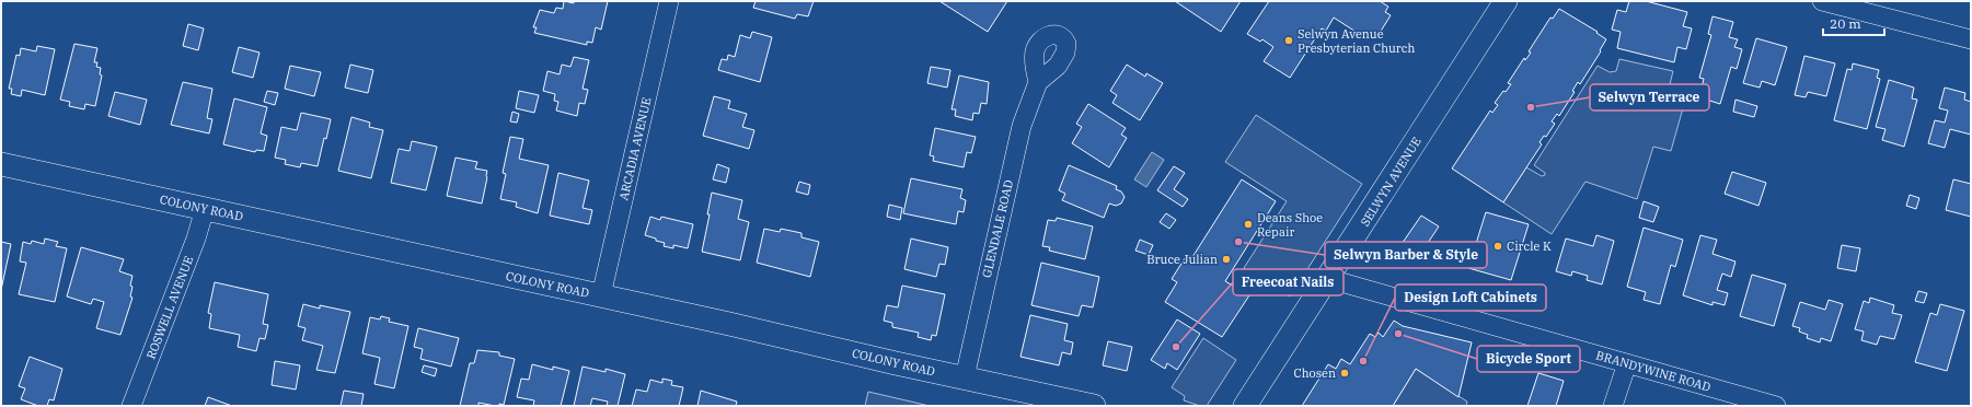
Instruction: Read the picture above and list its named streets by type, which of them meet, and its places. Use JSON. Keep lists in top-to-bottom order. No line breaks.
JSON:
{"streets":{"street":["ARCADIA AVENUE","SELWYN AVENUE","COLONY ROAD","GLENDALE ROAD","ROSWELL AVENUE","BRANDYWINE ROAD"]},"crossings":[["ARCADIA AVENUE","COLONY ROAD"],["SELWYN AVENUE","BRANDYWINE ROAD"],["COLONY ROAD","GLENDALE ROAD"],["COLONY ROAD","ROSWELL AVENUE"]],"places":["Selwyn Avenue Presbyterian Church","Selwyn Terrace","Deans Shoe Repair","Selwyn Barber & Style","Circle K","Bruce Julian","Bicycle Sport","Freecoat Nails","Design Loft Cabinets","Chosen"],"scale_bar":"20 m"}
